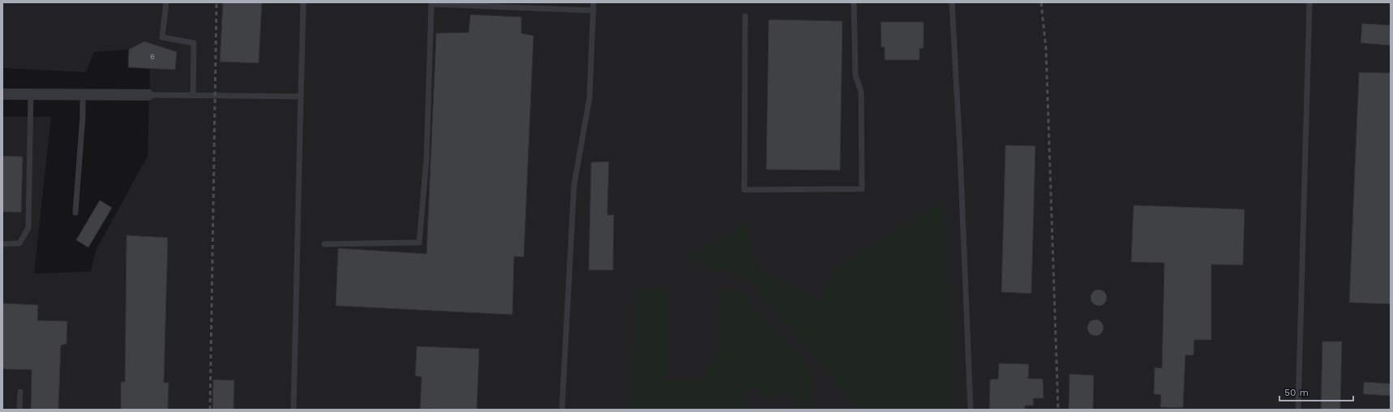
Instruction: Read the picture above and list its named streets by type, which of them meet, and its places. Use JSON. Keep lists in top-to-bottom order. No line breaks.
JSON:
{"house_numbers":["6"],"scale_bar":"50 m"}
